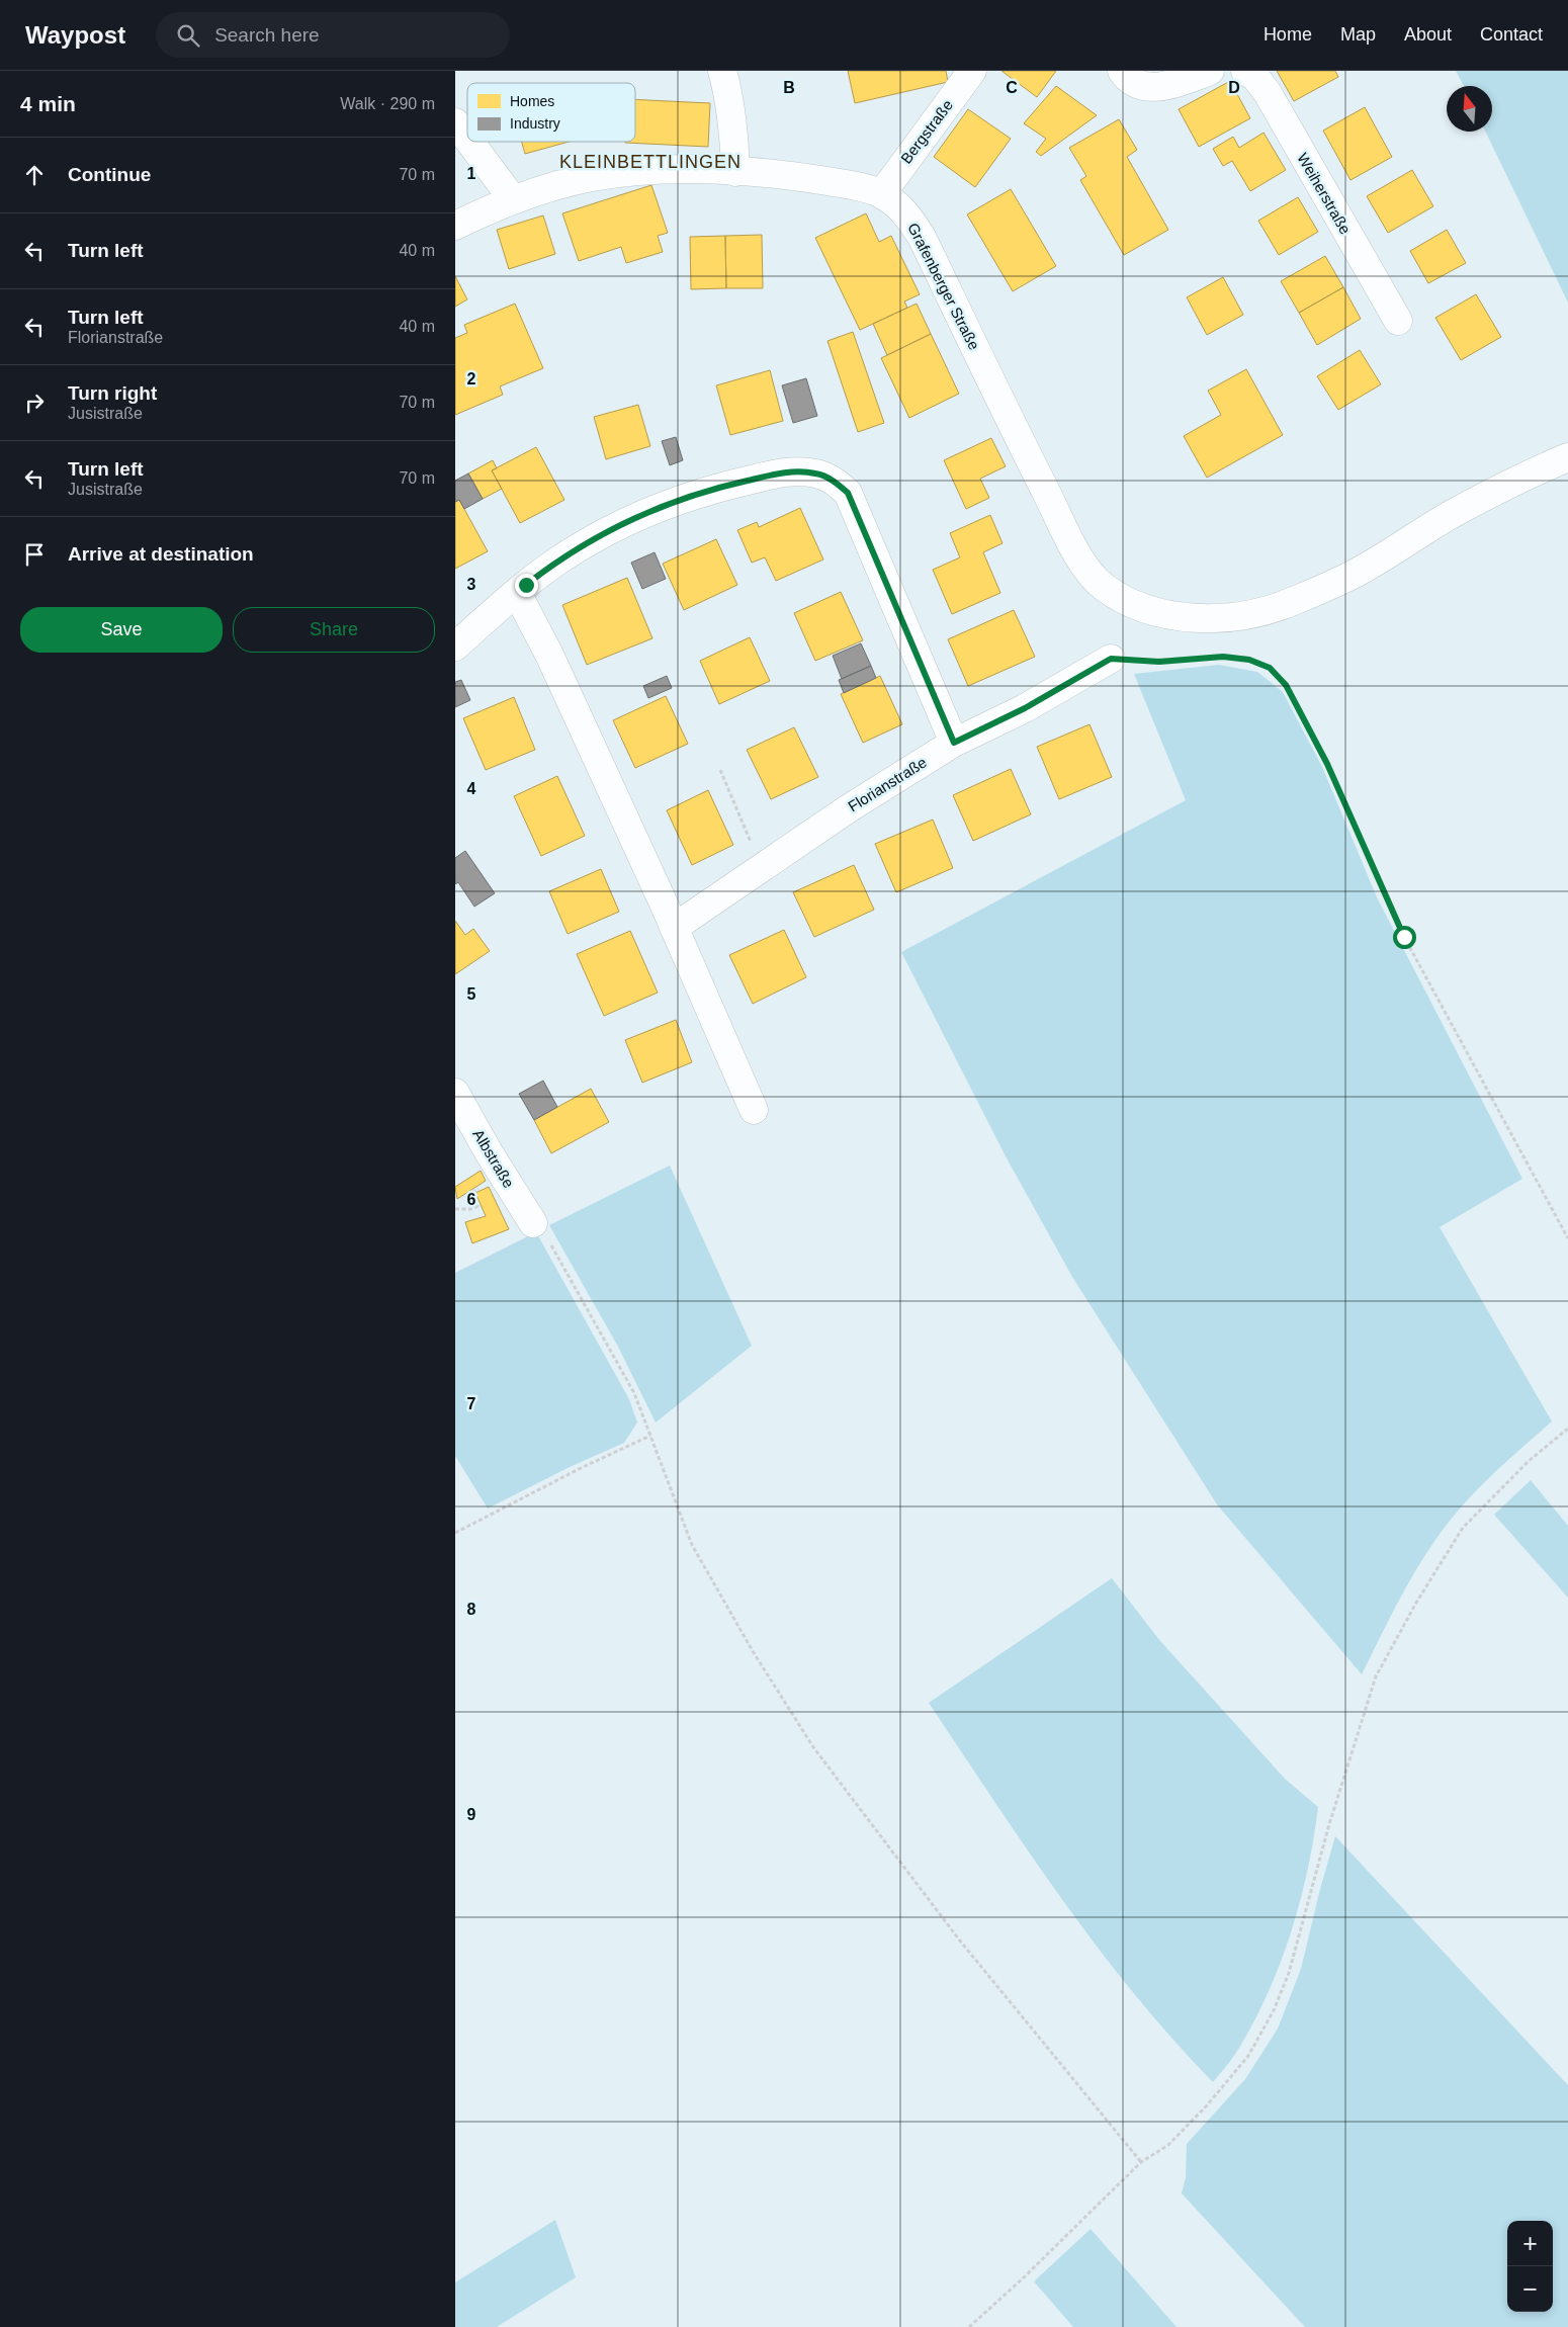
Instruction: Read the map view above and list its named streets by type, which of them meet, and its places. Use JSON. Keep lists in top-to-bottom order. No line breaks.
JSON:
{"streets":{"street":["Bergstraße","Weiherstraße","Grafenberger Straße","Florianstraße","Albstraße"]},"crossings":[["Bergstraße","Grafenberger Straße"]],"districts":["KLEINBETTLINGEN"],"legend":["Homes","Industry"],"north":"top","page":{"header":"Waypost","search":"Search here","nav":["Home","Map","About","Contact"],"heading":["4 min","Walk · 290 m"],"list":[["Continue","70 m"],["Turn left","40 m"],["Turn left","Florianstraße","40 m"],["Turn right","Jusistraße","70 m"],["Turn left","Jusistraße","70 m"],"Arrive at destination"],"buttons":["Save","Share"],"map_buttons":["+","−"]},"grid":{"columns":["B","C","D"],"rows":["1","2","3","4","5","6","7","8","9"]}}
